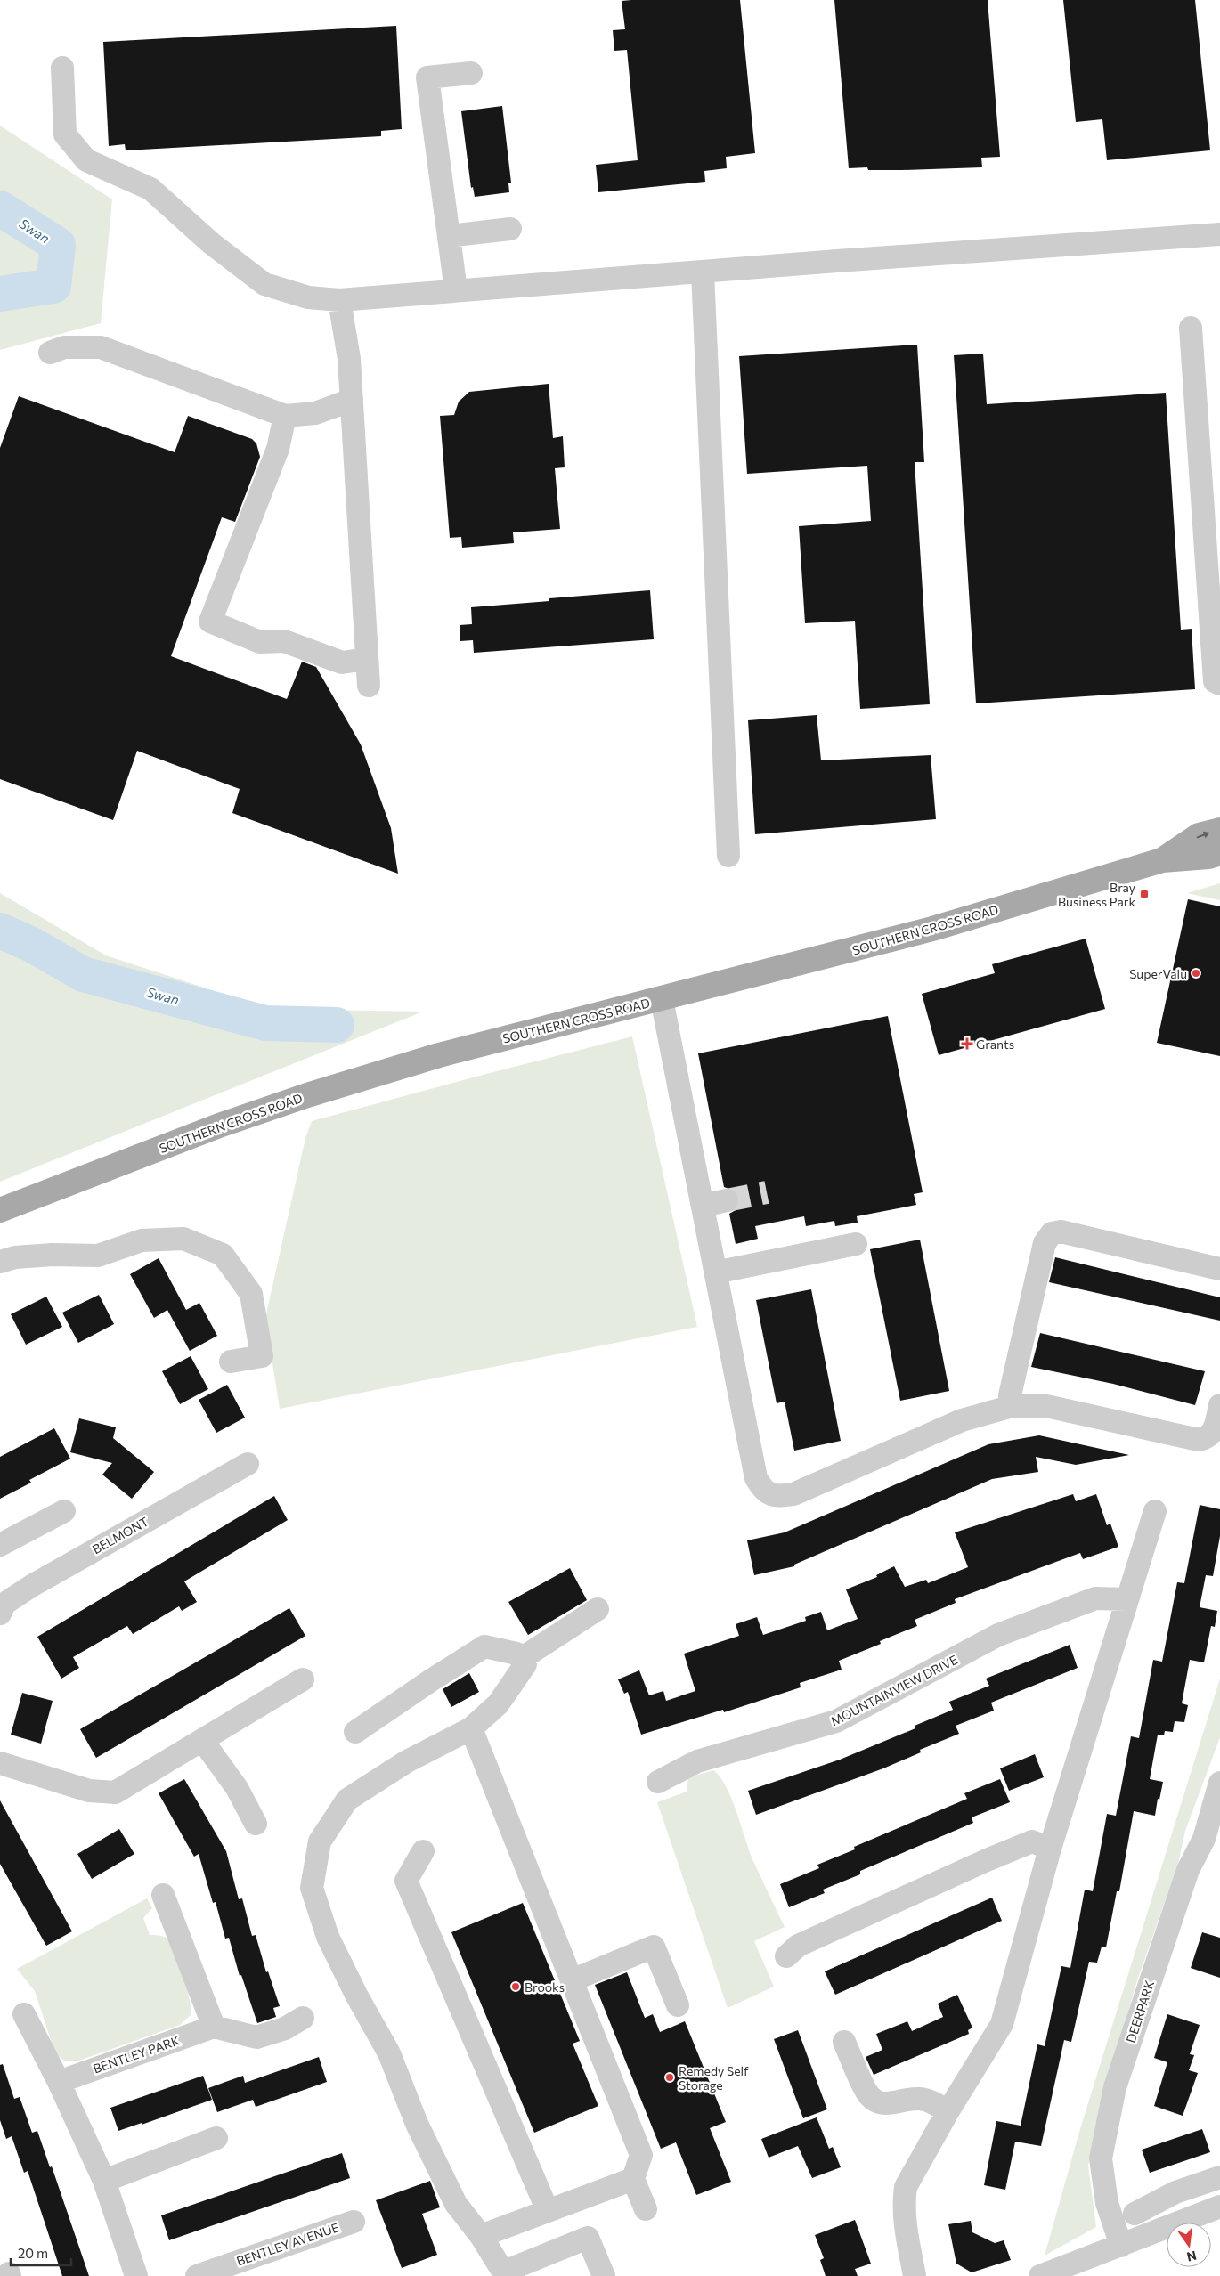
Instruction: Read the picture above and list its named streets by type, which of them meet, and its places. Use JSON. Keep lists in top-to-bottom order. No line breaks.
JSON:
{"streets":{"main road":["SOUTHERN CROSS ROAD"],"street":["BELMONT","MOUNTAINVIEW DRIVE","DEERPARK","BENTLEY PARK","BENTLEY AVENUE"]},"water":["Swan"],"places":{"transit":["Bray Business Park"],"other":["SuperValu","Brooks","Remedy Self Storage"],"health":["Grants"]},"scale_bar":"20 m","north":"bottom"}
